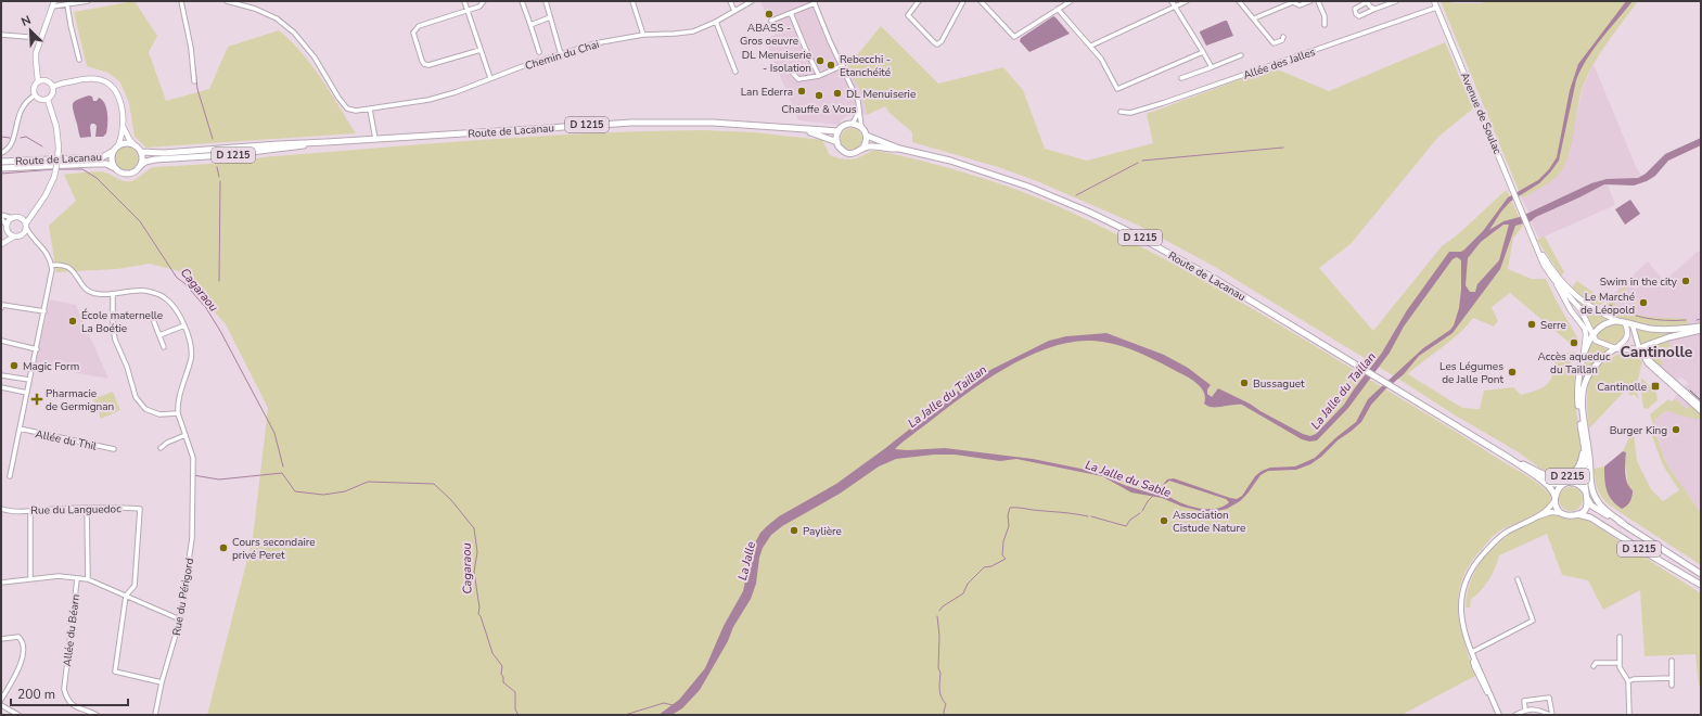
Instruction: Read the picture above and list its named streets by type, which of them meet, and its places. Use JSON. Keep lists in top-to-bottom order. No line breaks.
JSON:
{"streets":{"main road":["Avenue de Soulac","D 1215","Route de Lacanau","D 2215"],"street":["Chemin du Chai","Allée des Jalles","Allée du Thil","Rue du Languedoc","Rue du Périgord","Allée du Béarn"]},"crossings":[["Allée des Jalles","Avenue de Soulac"],["D 1215","Route de Lacanau"],["D 1215","D 2215"]],"districts":["Cantinolle"],"water":["Cagaraou","La Jalle du Taillan","La Jalle du Sable","La Jalle"],"places":{"other":["ABASS - Gros oeuvre","DL Menuiserie - Isolation","Rebecchi - Etanchéité","Lan Ederra","DL Menuiserie","Chauffe & Vous","Swim in the city","Le Marché de Léopold","École maternelle La Boétie","Serre","Accès aqueduc du Taillan","Magic Form","Les Légumes de Jalle Pont","Bussaguet","Burger King","Association Cistude Nature","Paylière","Cours secondaire privé Peret"],"transit":["Cantinolle"],"health":["Pharmacie de Germignan"]},"scale_bar":"200 m","north":"top left"}
